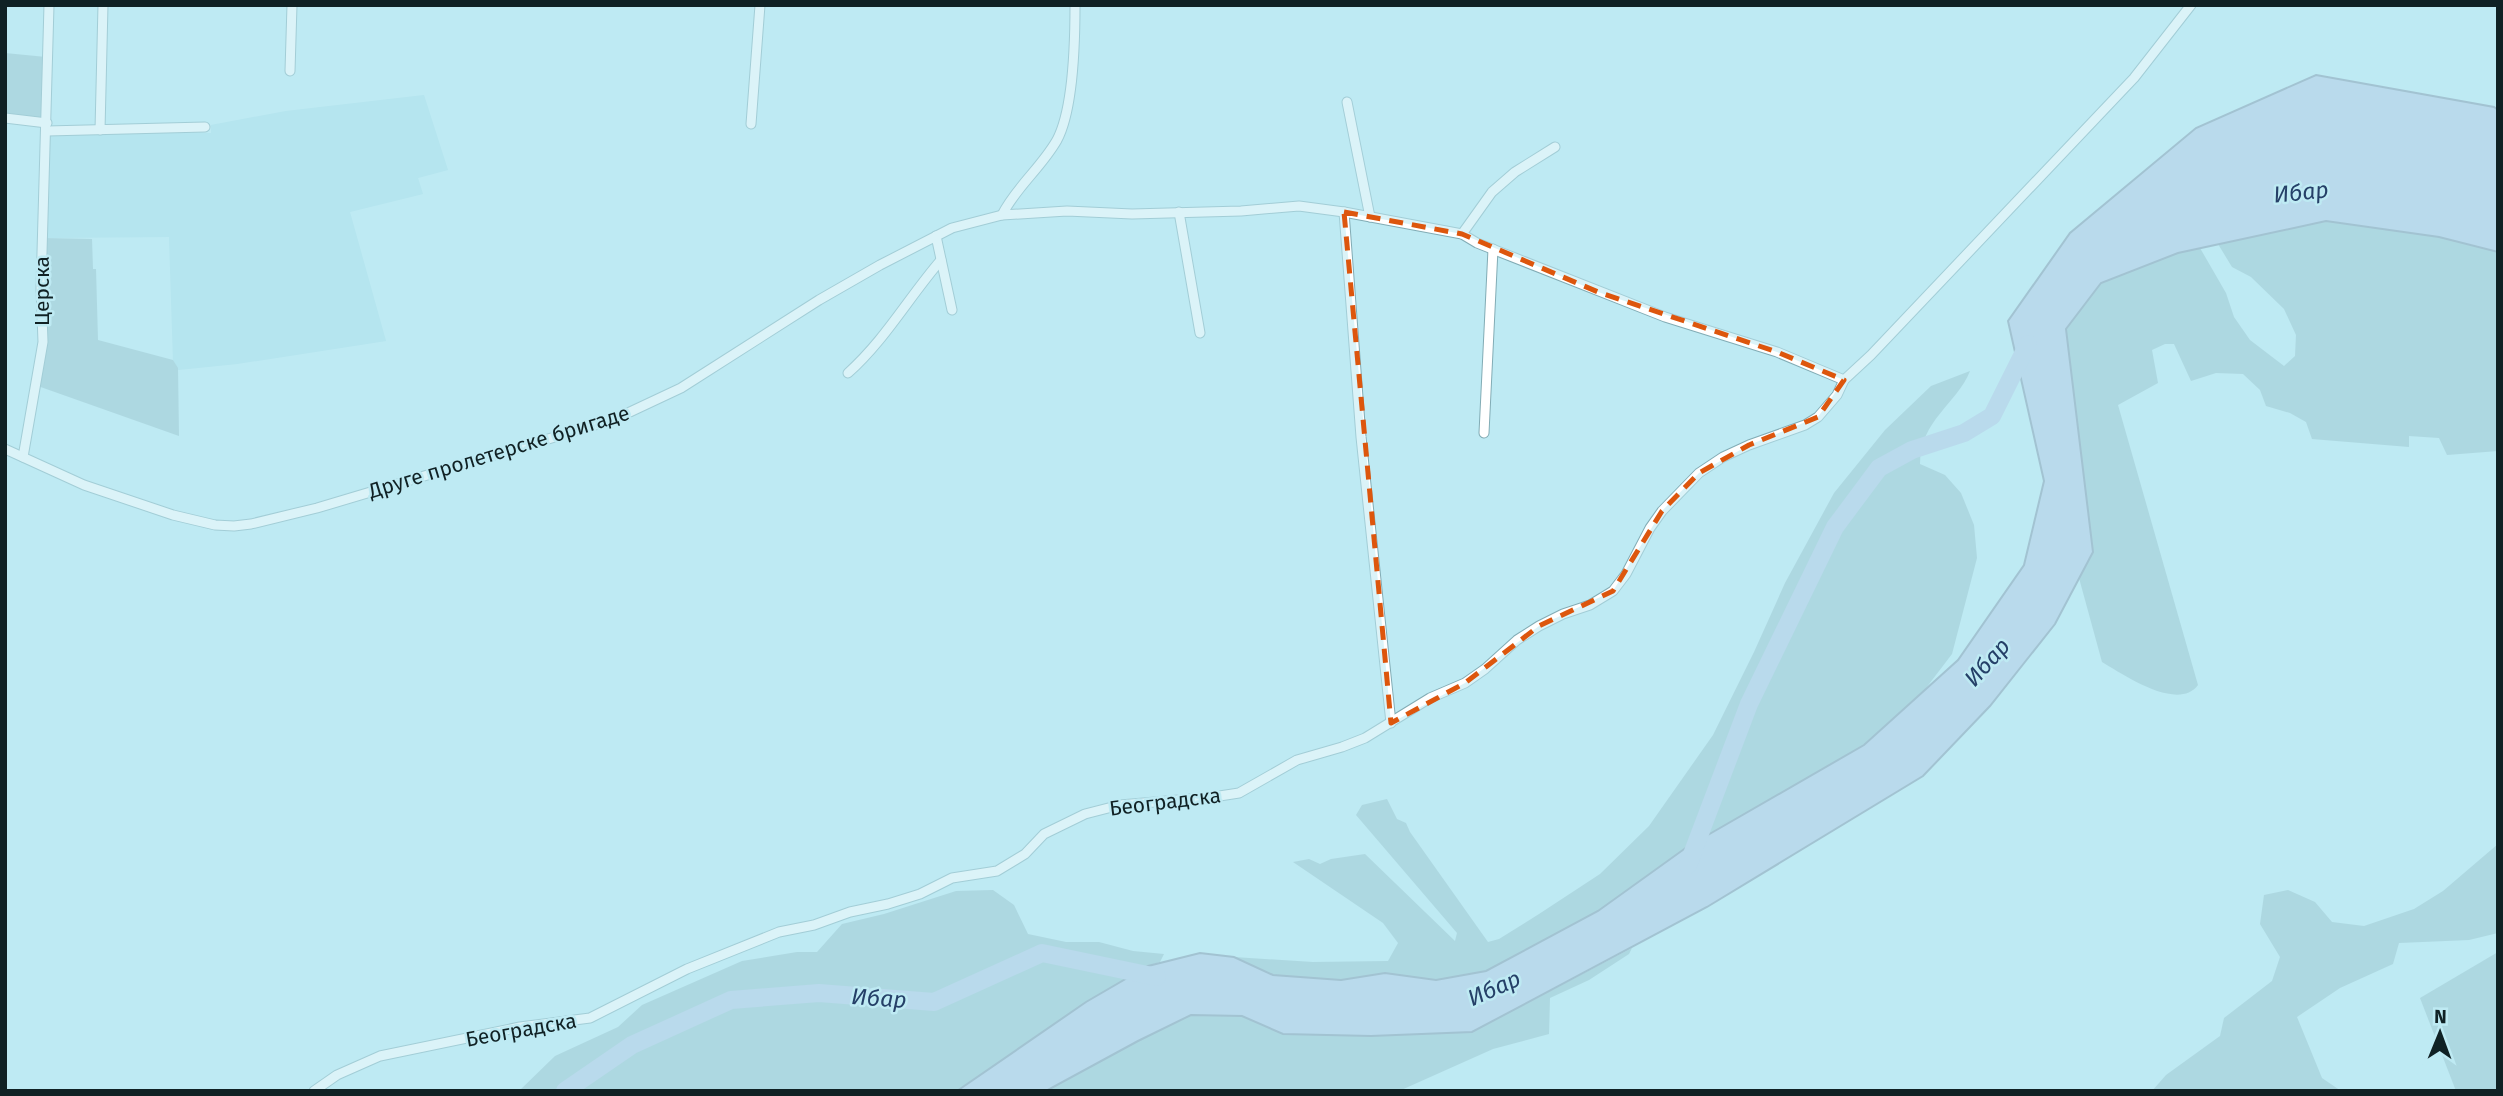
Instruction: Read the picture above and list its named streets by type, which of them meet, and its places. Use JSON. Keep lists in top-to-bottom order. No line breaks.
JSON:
{"streets":{"street":["Церска","Друге пролетерске бригаде","Београдска"]},"crossings":[["Церска","Друге пролетерске бригаде"],["Друге пролетерске бригаде","Београдска"]],"water":["Ибар"],"north":"top"}
